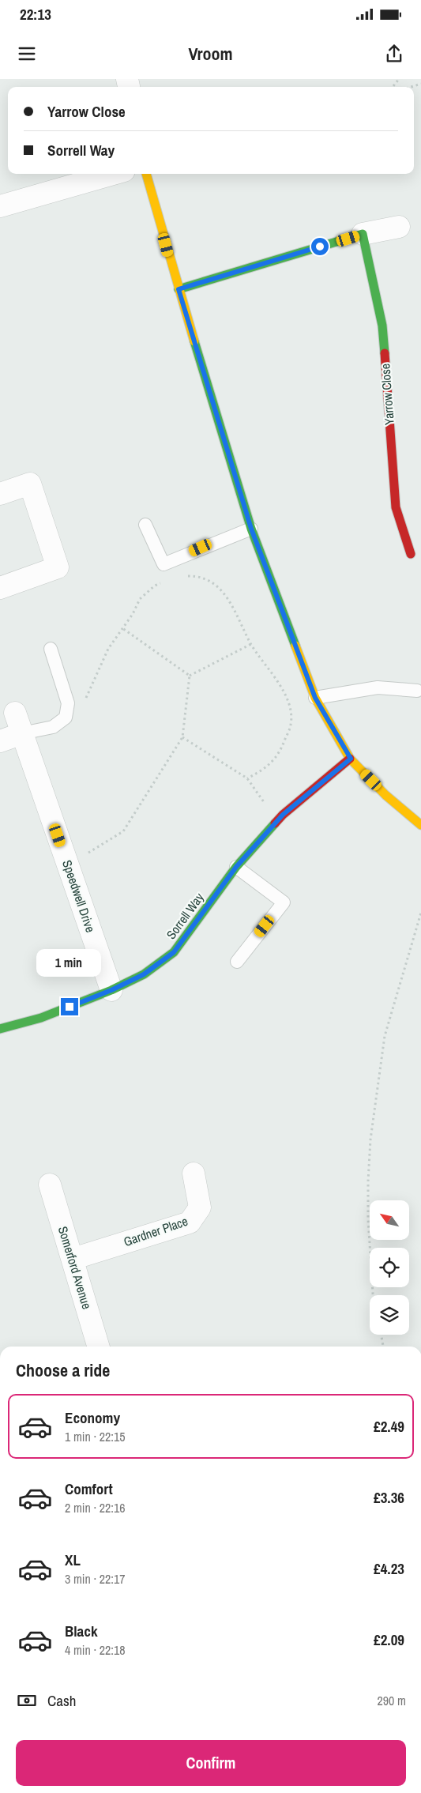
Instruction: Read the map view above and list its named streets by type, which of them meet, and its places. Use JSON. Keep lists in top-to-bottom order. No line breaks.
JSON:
{"streets":{"street":["Yarrow Close","Speedwell Drive","Sorrell Way","Gardner Place","Somerford Avenue"]},"crossings":[["Speedwell Drive","Sorrell Way"],["Gardner Place","Somerford Avenue"]],"north":"top left","page":{"status":"22:13","header":"Vroom","banner":["Yarrow Close","Sorrell Way"],"bubble":"1 min","heading":"Choose a ride","list":[{"name":"Economy","note":"1 min · 22:15","value":"£2.49"},{"name":"Comfort","note":"2 min · 22:16","value":"£3.36"},{"name":"XL","note":"3 min · 22:17","value":"£4.23"},{"name":"Black","note":"4 min · 22:18","value":"£2.09"}],"pay":["Cash","290 m"],"buttons":"Confirm"}}
